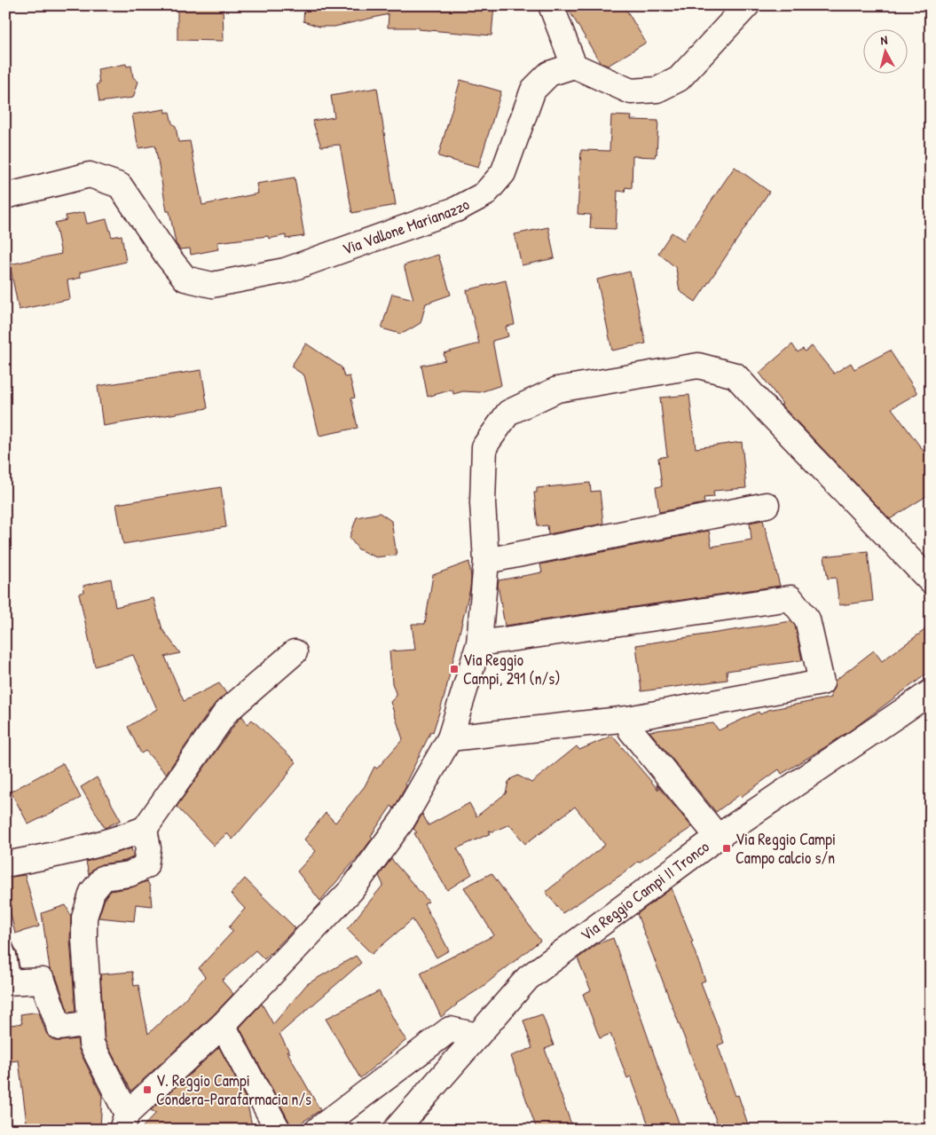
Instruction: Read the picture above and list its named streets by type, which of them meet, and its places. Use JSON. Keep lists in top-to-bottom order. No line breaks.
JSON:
{"streets":{"street":["Via Vallone Marianazzo","Via Reggio Campi II Tronco"]},"places":{"transit":["Via Reggio Campi, 291 (n/s)","Via Reggio Campi Campo calcio s/n","V. Reggio Campi Condera-Parafarmacia n/s"]},"north":"top"}
